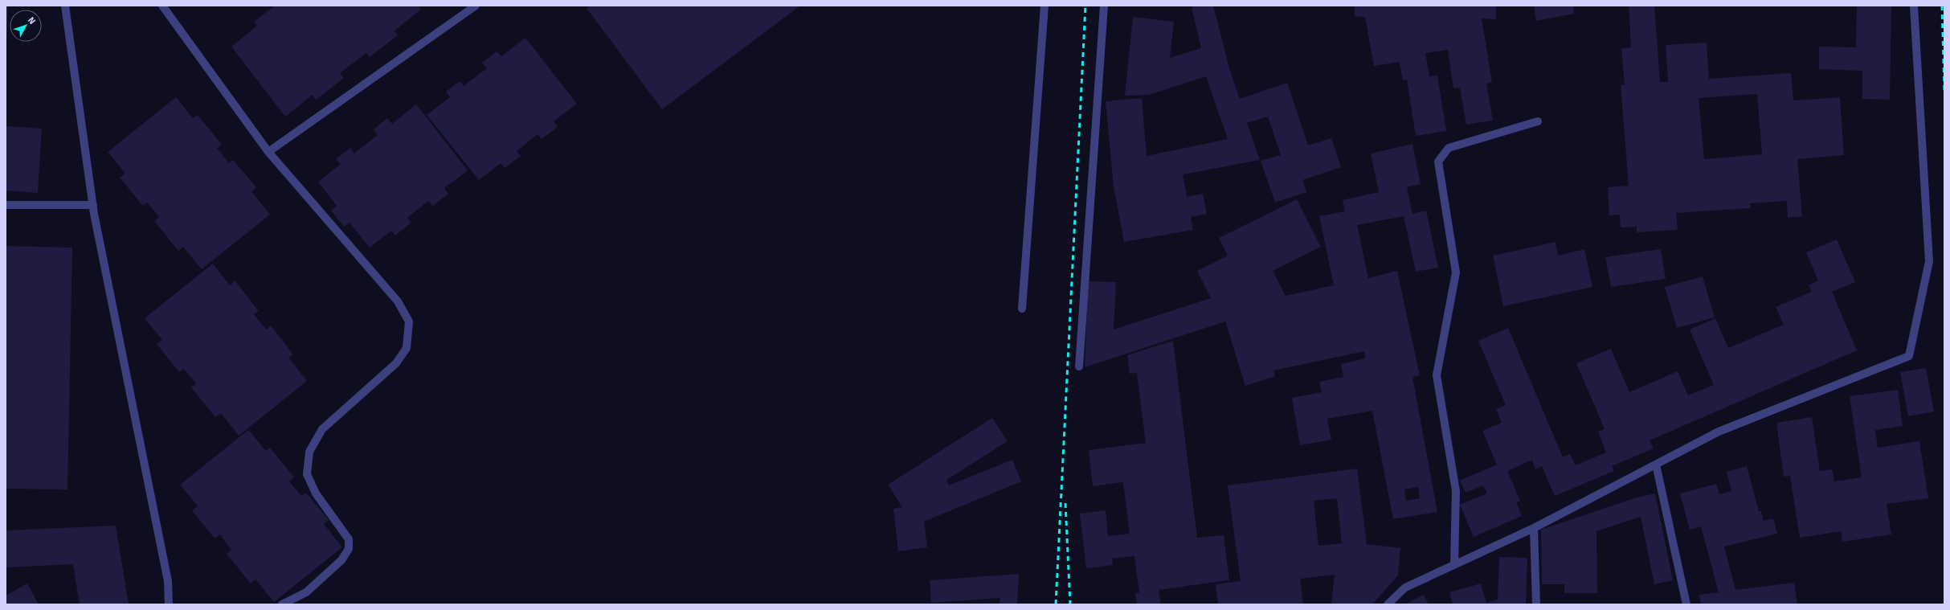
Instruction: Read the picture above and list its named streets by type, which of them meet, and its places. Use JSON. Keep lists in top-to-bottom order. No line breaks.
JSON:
{"north":"top right"}
